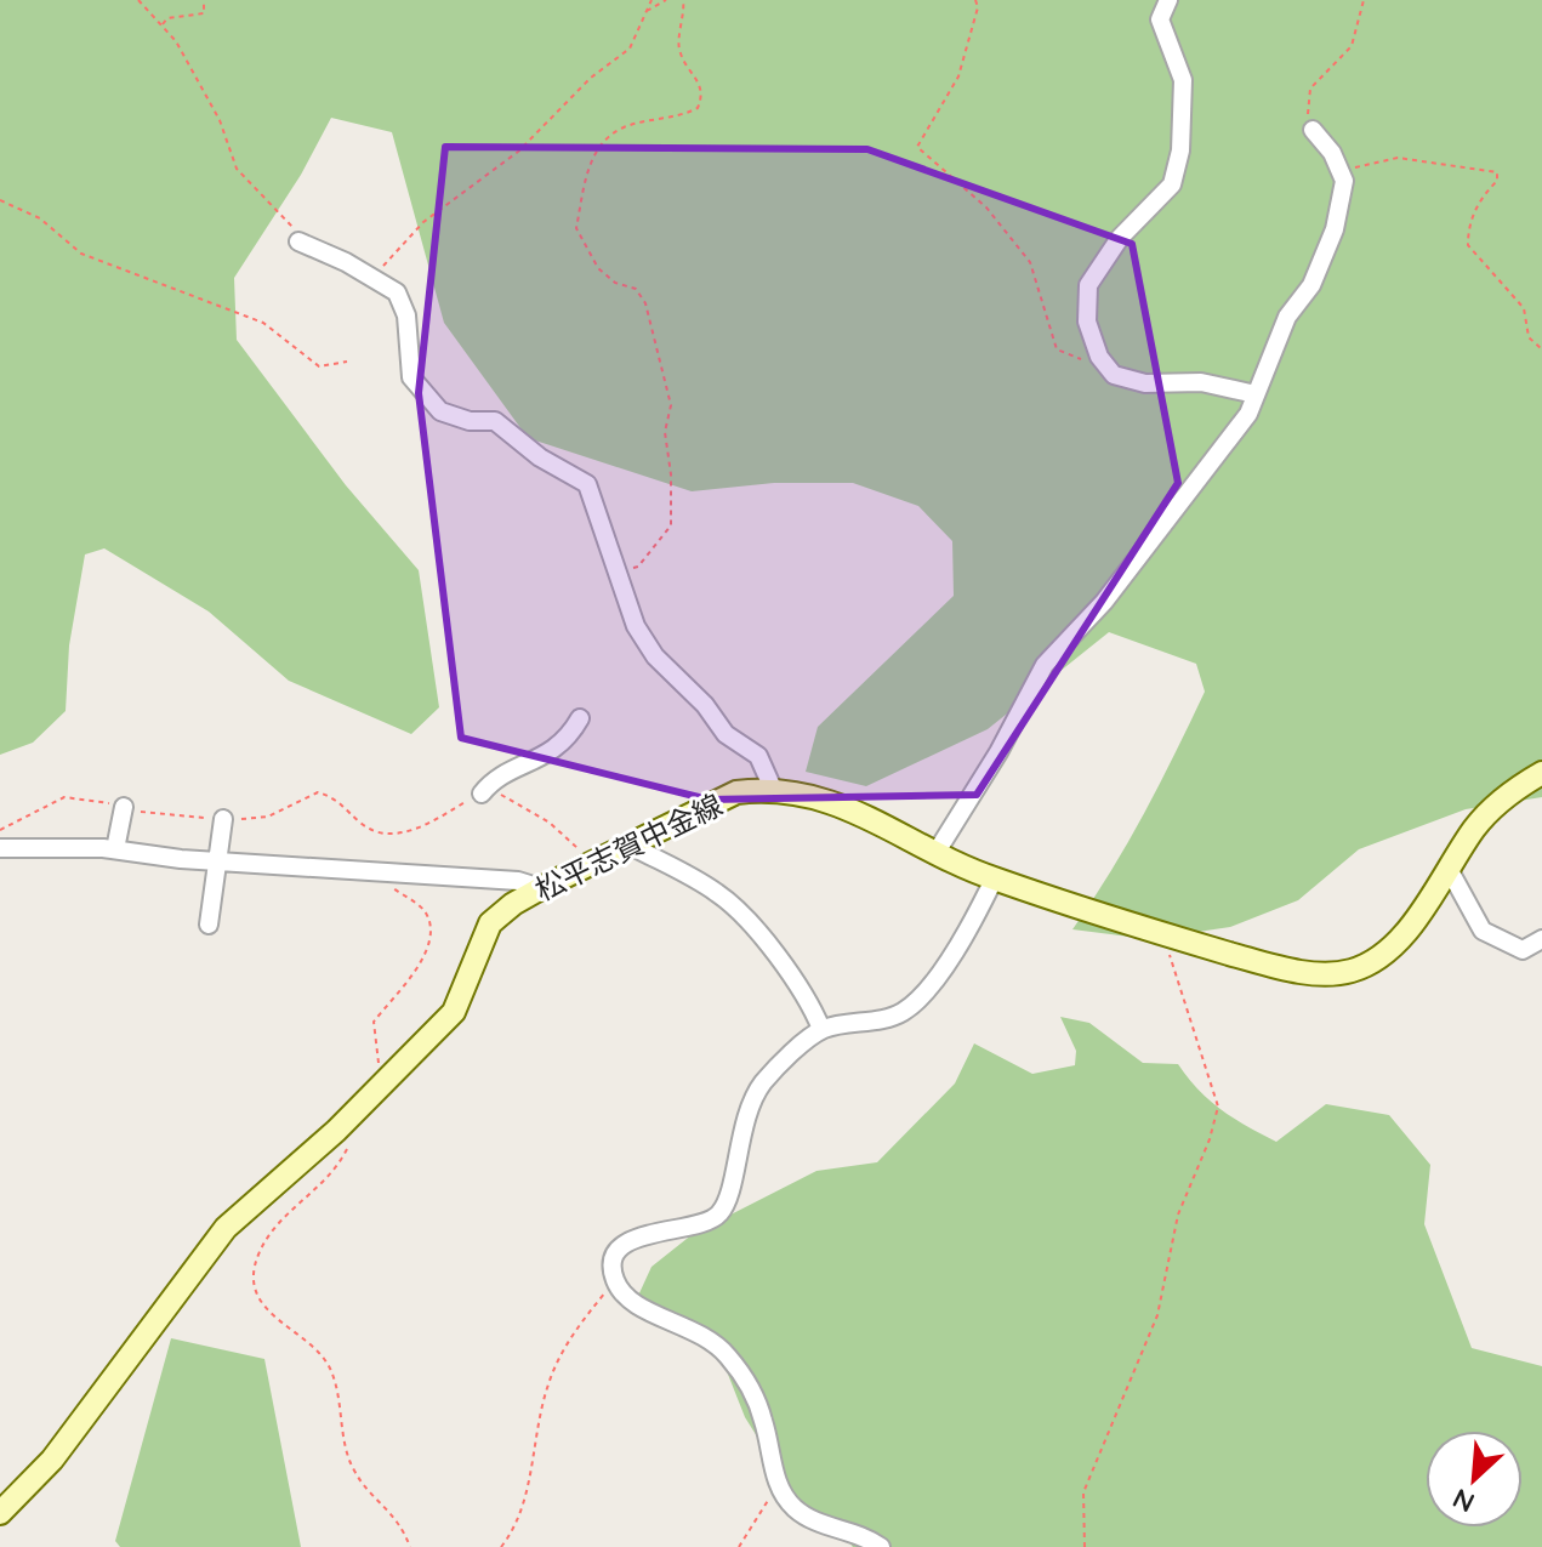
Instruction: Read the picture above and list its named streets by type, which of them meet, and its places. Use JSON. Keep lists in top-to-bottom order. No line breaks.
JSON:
{"streets":{"main road":["松平志賀中金線"]},"north":"bottom left"}
